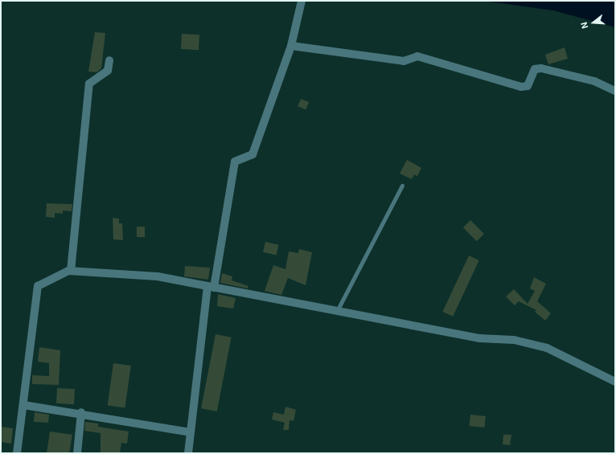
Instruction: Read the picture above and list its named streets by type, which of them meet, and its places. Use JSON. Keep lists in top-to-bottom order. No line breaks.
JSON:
{"north":"left"}
